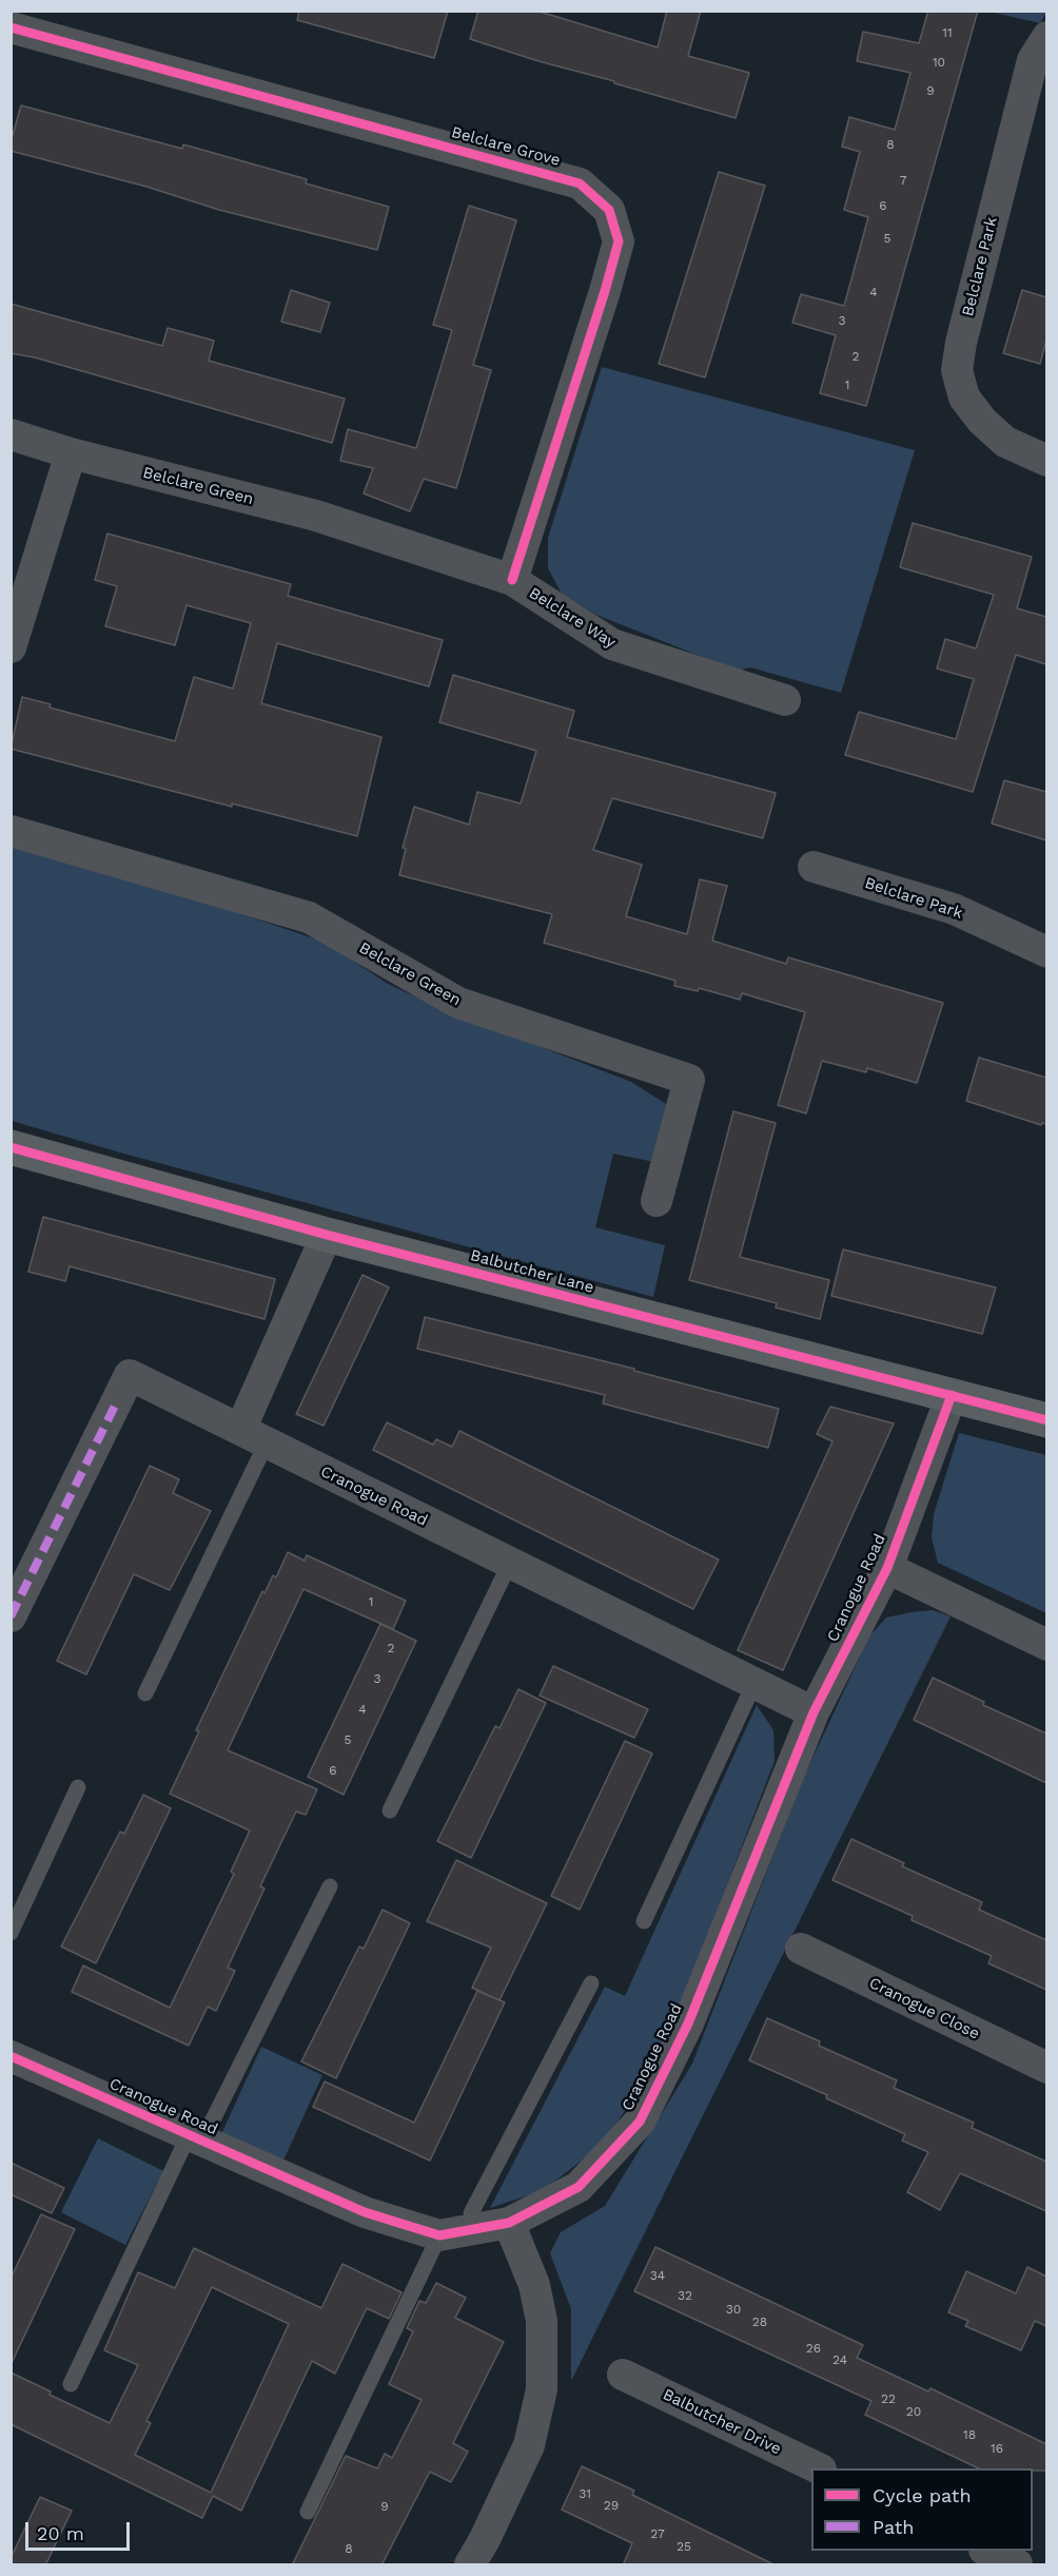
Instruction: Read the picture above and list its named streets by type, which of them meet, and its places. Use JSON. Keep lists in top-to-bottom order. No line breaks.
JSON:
{"streets":{"street":["Belclare Grove","Belclare Park","Belclare Green","Belclare Way","Balbutcher Lane","Cranogue Road","Cranogue Close","Balbutcher Drive"]},"crossings":[["Belclare Grove","Belclare Way"],["Belclare Green","Belclare Way"],["Balbutcher Lane","Cranogue Road"]],"house_numbers":["11","10","9","8","7","6","5","4","3","2","1","1","2","3","4","5","6","34","32","30","28","26","24","22","20","18","16","31","29","9","27","25","8"],"legend":["Cycle path","Path"],"scale_bar":"20 m"}
